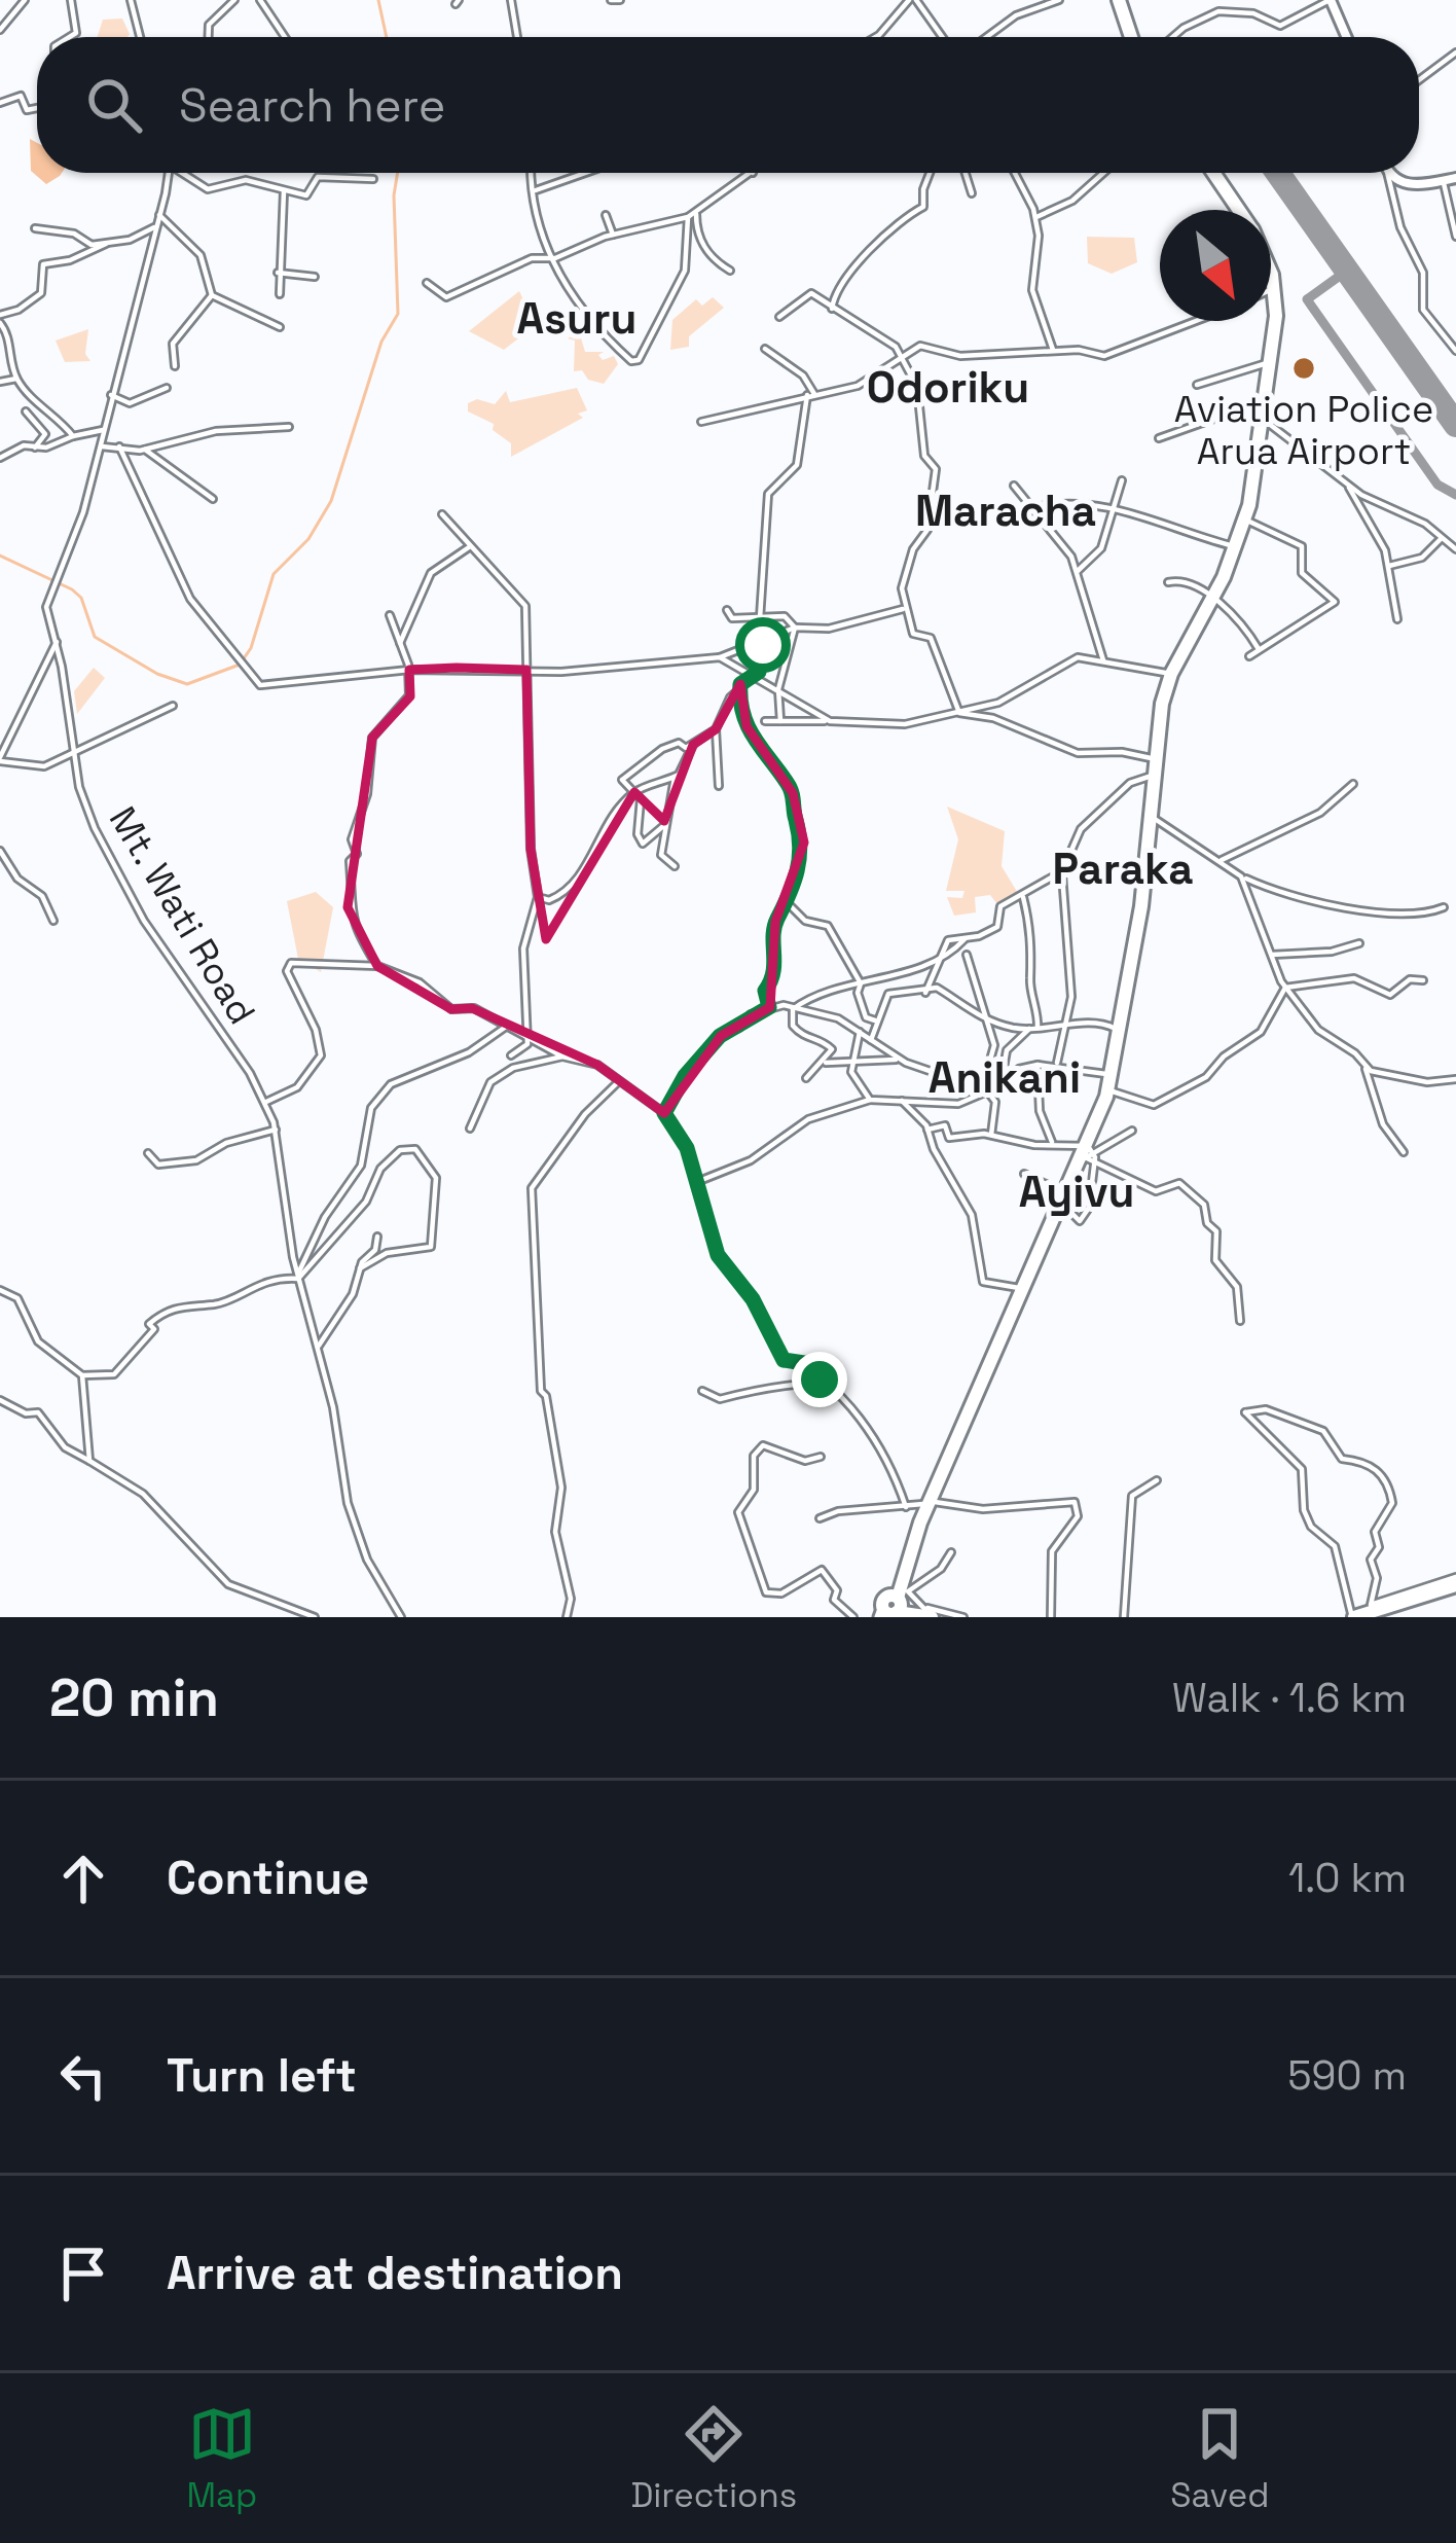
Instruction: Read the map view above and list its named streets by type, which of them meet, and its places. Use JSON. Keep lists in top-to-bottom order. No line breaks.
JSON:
{"streets":{"street":["Mt. Wati Road"]},"districts":["Asuru","Odoriku","Maracha","Paraka","Anikani","Ayivu"],"places":["Aviation Police Arua Airport"],"north":"bottom right","page":{"search":"Search here","heading":["20 min","Walk · 1.6 km"],"list":[["Continue","1.0 km"],["Turn left","590 m"],"Arrive at destination"],"nav":["Map","Directions","Saved"]}}
